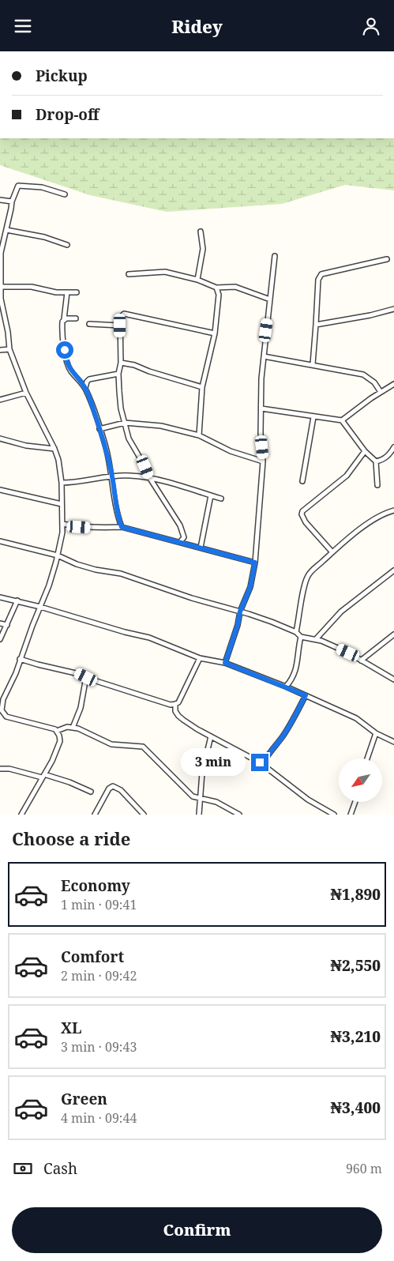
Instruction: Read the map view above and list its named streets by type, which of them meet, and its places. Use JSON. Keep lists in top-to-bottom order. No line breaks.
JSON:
{"north":"bottom left","page":{"header":"Ridey","banner":["Pickup","Drop-off"],"bubble":"3 min","heading":"Choose a ride","list":[{"name":"Economy","note":"1 min · 09:41","value":"₦1,890"},{"name":"Comfort","note":"2 min · 09:42","value":"₦2,550"},{"name":"XL","note":"3 min · 09:43","value":"₦3,210"},{"name":"Green","note":"4 min · 09:44","value":"₦3,400"}],"pay":["Cash","960 m"],"buttons":"Confirm"}}
